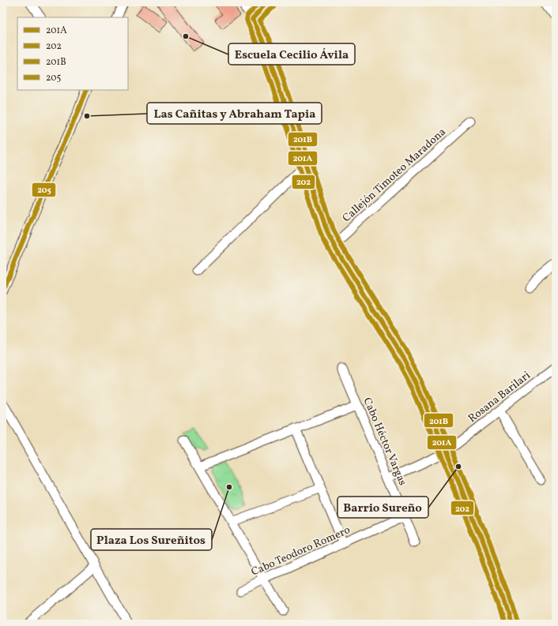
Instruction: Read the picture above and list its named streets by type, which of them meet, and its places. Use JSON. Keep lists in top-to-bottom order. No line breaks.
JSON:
{"streets":{"street":["Callejón Timoteo Maradona","Rosana Barilari","Cabo Héctor Vargas","Cabo Teodoro Romero"]},"crossings":[["Rosana Barilari","Cabo Héctor Vargas"],["Cabo Héctor Vargas","Cabo Teodoro Romero"]],"places":["Escuela Cecilio Ávila","Las Cañitas y Abraham Tapia","Barrio Sureño","Plaza Los Sureñitos"],"lines":["transit line 201A","transit line 202","transit line 201B","transit line 205"],"legend":["201A","202","201B","205"]}
